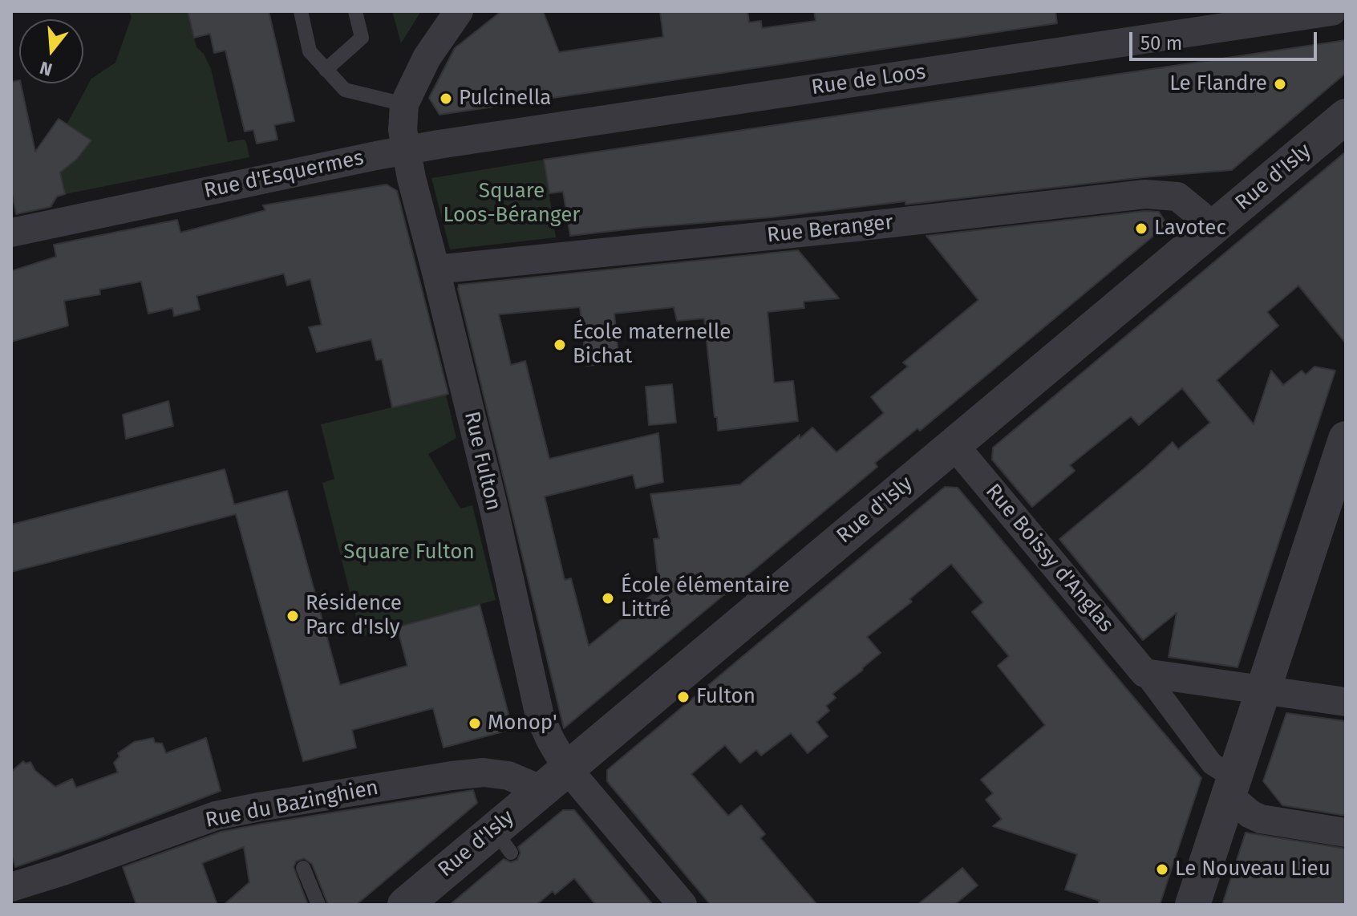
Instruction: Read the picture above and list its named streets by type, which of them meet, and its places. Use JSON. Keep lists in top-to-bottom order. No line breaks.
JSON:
{"streets":{"street":["Rue de Loos","Rue d'Esquermes","Rue d'Isly","Rue Beranger","Rue Fulton","Rue Boissy d'Anglas","Rue du Bazinghien"]},"crossings":[["Rue de Loos","Rue d'Esquermes"],["Rue de Loos","Rue Fulton"],["Rue d'Esquermes","Rue Fulton"],["Rue d'Isly","Rue Beranger"],["Rue d'Isly","Rue Fulton"],["Rue d'Isly","Rue Boissy d'Anglas"],["Rue d'Isly","Rue du Bazinghien"],["Rue Beranger","Rue Fulton"]],"parks":["Square Loos-Béranger","Square Fulton"],"places":["Le Flandre","Pulcinella","Lavotec","École maternelle Bichat","École élémentaire Littré","Résidence Parc d'Isly","Fulton","Monop'","Le Nouveau Lieu"],"scale_bar":"50 m","north":"bottom"}
